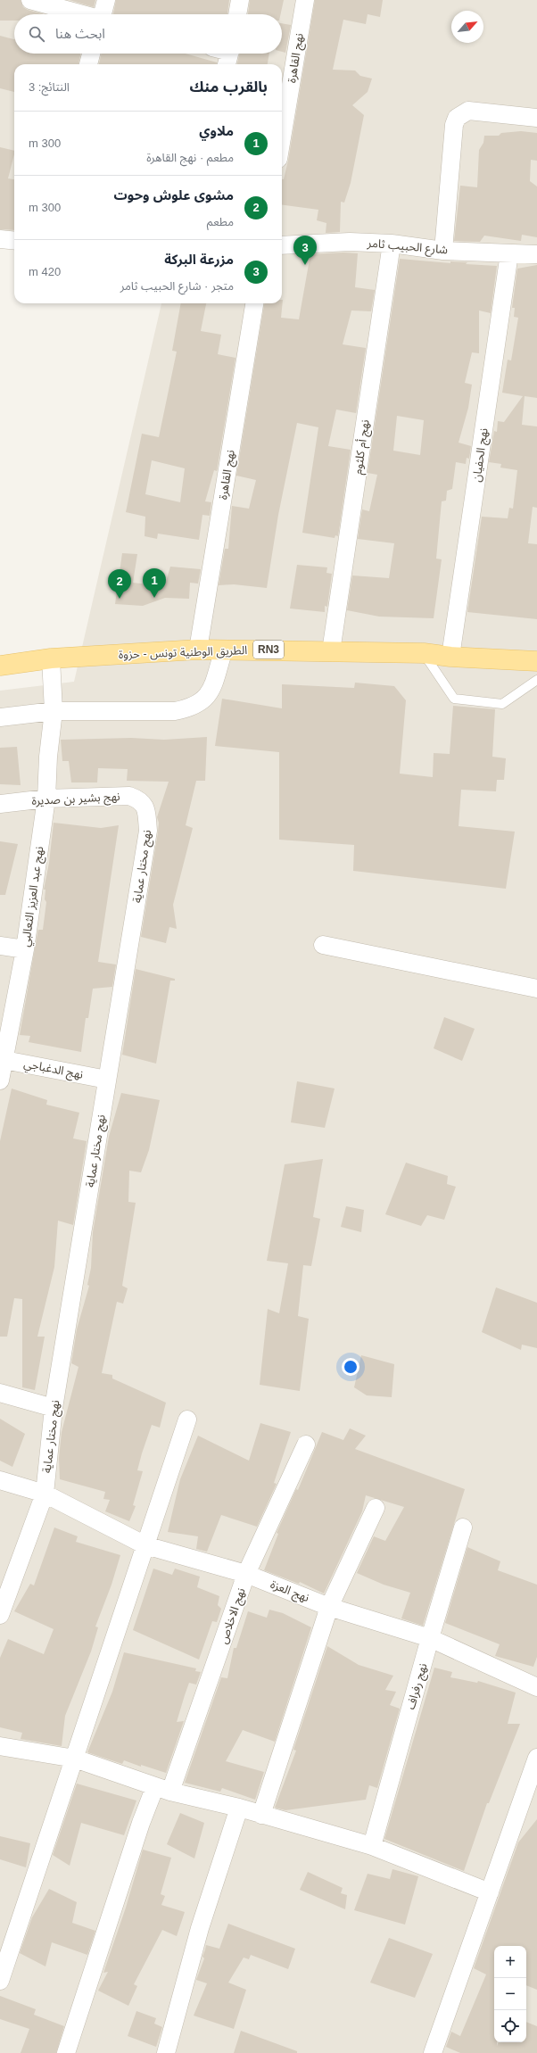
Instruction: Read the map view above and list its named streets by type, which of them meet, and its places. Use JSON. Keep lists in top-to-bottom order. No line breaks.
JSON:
{"streets":{"main road":["RN3","الطريق الوطنية تونس - حزوة"],"street":["نهج القاهرة","شارع الحبيب ثامر","نهج أم كلثوم","نهج الحفيان","نهج بشير بن صديرة","نهج مختار عماية","نهج عبد العزيز الثعالبي","نهج الدغباجي","نهج العزة","نهج الاخلاص","نهج رفراف"]},"crossings":[["نهج القاهرة","الطريق الوطنية تونس - حزوة"],["شارع الحبيب ثامر","نهج أم كلثوم"],["شارع الحبيب ثامر","نهج الحفيان"],["نهج أم كلثوم","الطريق الوطنية تونس - حزوة"],["نهج الحفيان","الطريق الوطنية تونس - حزوة"],["الطريق الوطنية تونس - حزوة","نهج عبد العزيز الثعالبي"],["نهج بشير بن صديرة","نهج مختار عماية"],["نهج بشير بن صديرة","نهج عبد العزيز الثعالبي"],["نهج مختار عماية","نهج الدغباجي"],["نهج مختار عماية","نهج العزة"],["نهج عبد العزيز الثعالبي","نهج الدغباجي"],["نهج العزة","نهج الاخلاص"],["نهج العزة","نهج رفراف"]],"north":"top right","page":{"search":"ابحث هنا","heading":["بالقرب منك","النتائج: 3"],"list":[{"mark":"1","name":"ملاوي","note":"مطعم · نهج القاهرة","value":"300 m"},{"mark":"2","name":"مشوى علوش وحوت","note":"مطعم","value":"300 m"},{"mark":"3","name":"مزرعة البركة","note":"متجر · شارع الحبيب ثامر","value":"420 m"}],"pins":["3","1","2"],"map_buttons":["+","−"]}}
